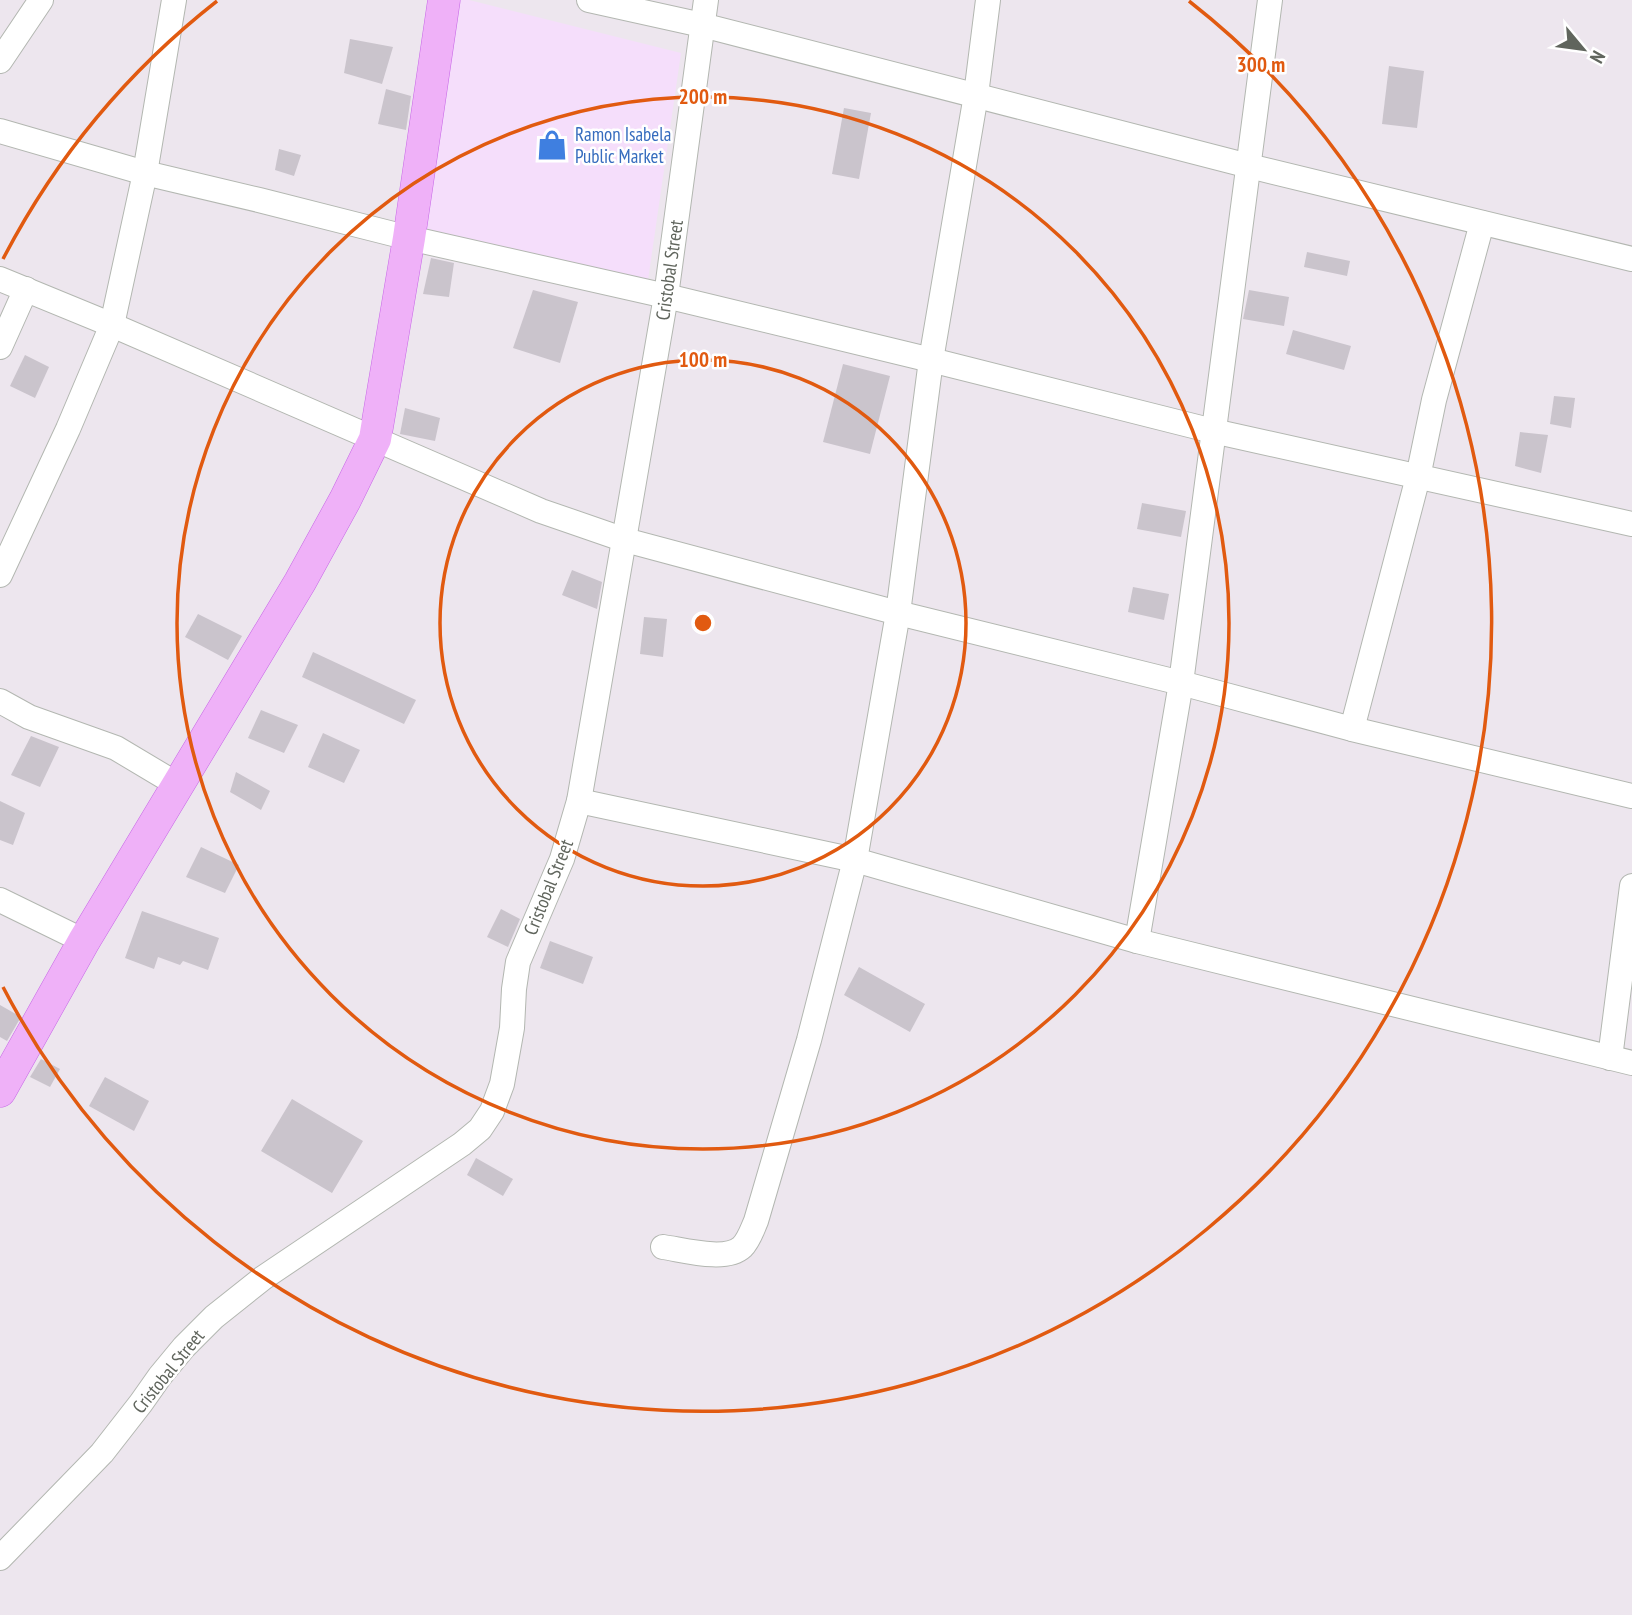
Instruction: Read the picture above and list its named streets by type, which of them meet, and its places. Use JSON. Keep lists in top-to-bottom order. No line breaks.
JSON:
{"streets":{"street":["Cristobal Street"]},"places":{"shop":["Ramon Isabela Public Market"]},"north":"bottom right","rings":["300 m","200 m","100 m"]}
